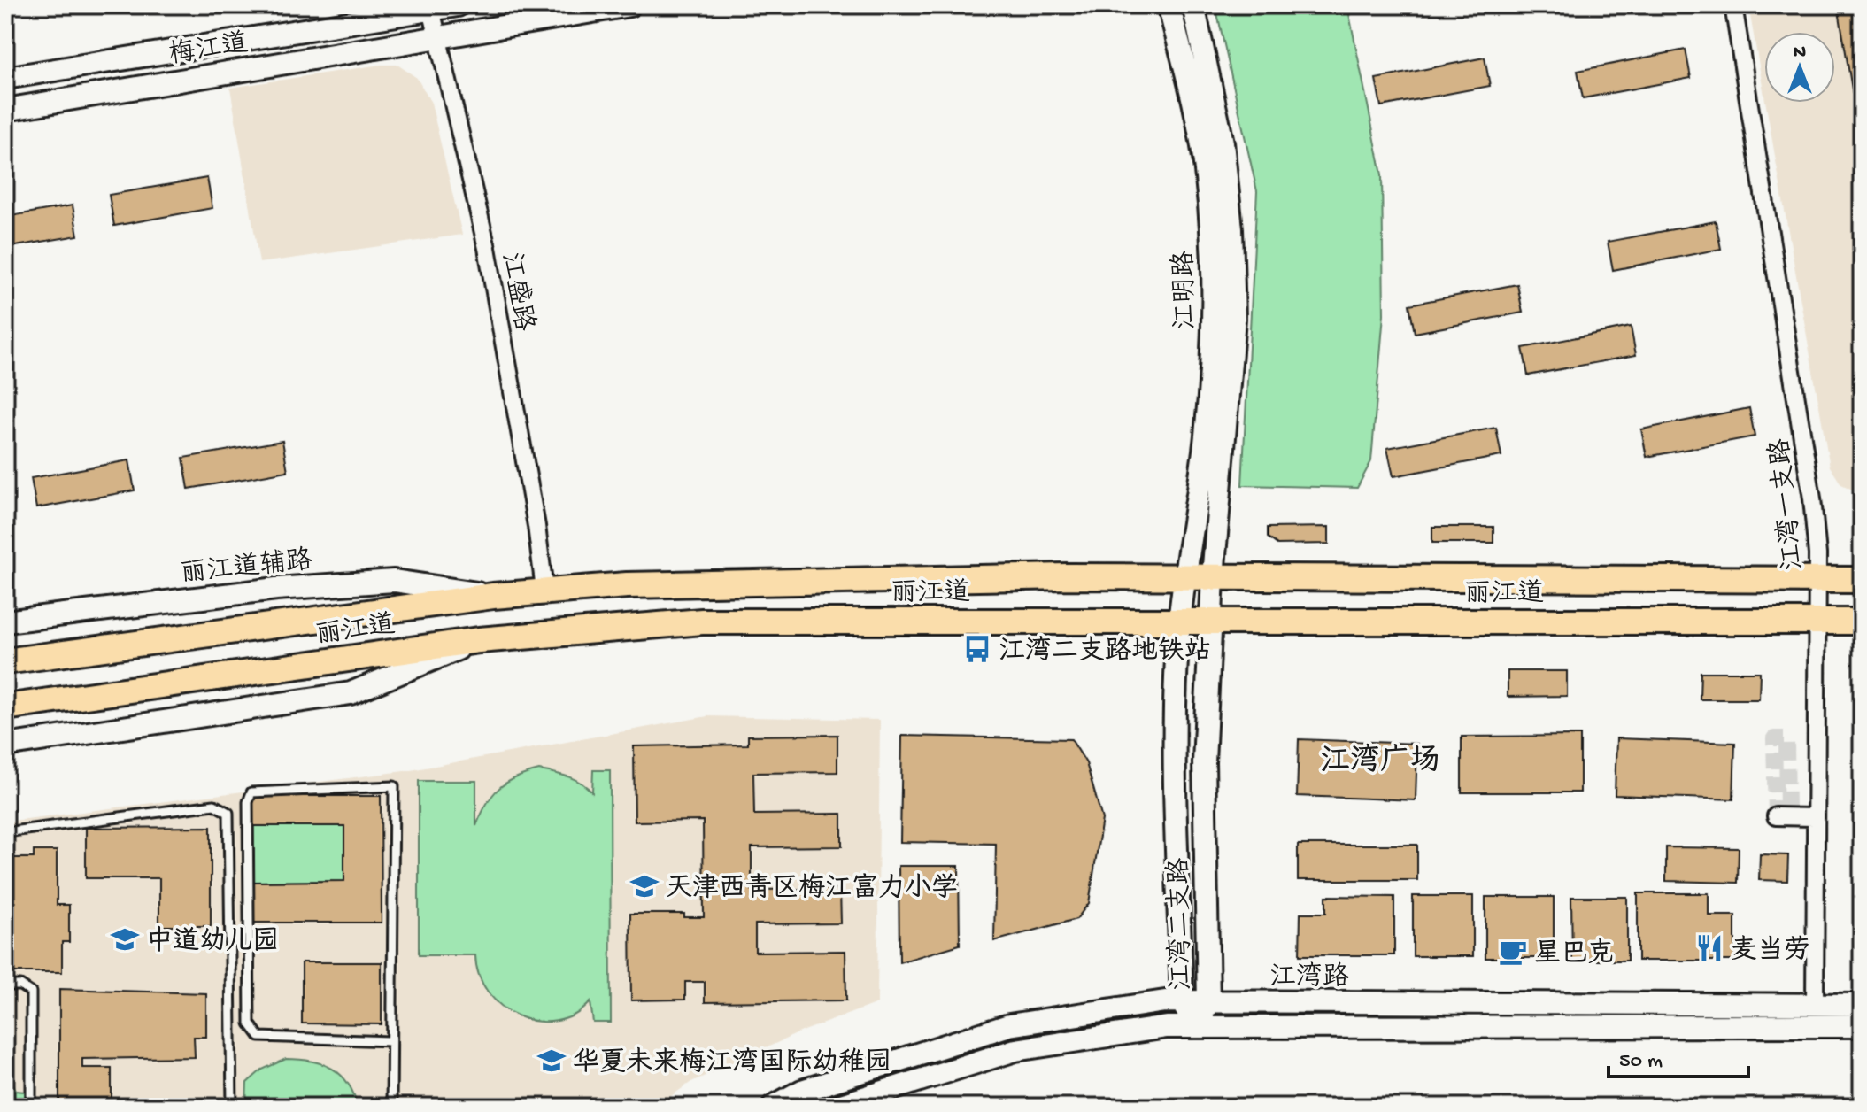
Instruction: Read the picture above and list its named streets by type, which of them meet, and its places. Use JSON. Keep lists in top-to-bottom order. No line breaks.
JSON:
{"streets":{"main road":["丽江道"],"street":["梅江道","江明路","江盛路","江湾一支路","丽江道辅路","江湾二支路","江湾路"]},"crossings":[["梅江道","江盛路"],["江明路","丽江道"],["江明路","江湾二支路"],["江盛路","丽江道"],["江湾一支路","丽江道"],["江湾一支路","江湾路"],["丽江道辅路","丽江道"],["丽江道","江湾二支路"],["江湾二支路","江湾路"]],"districts":["江湾广场"],"places":{"bus stop":["江湾二支路地铁站"],"school or university":["天津西青区梅江富力小学","中道幼儿园","华夏未来梅江湾国际幼稚园"],"restaurant":["麦当劳"],"cafe":["星巴克"]},"scale_bar":"50 m","north":"top"}
